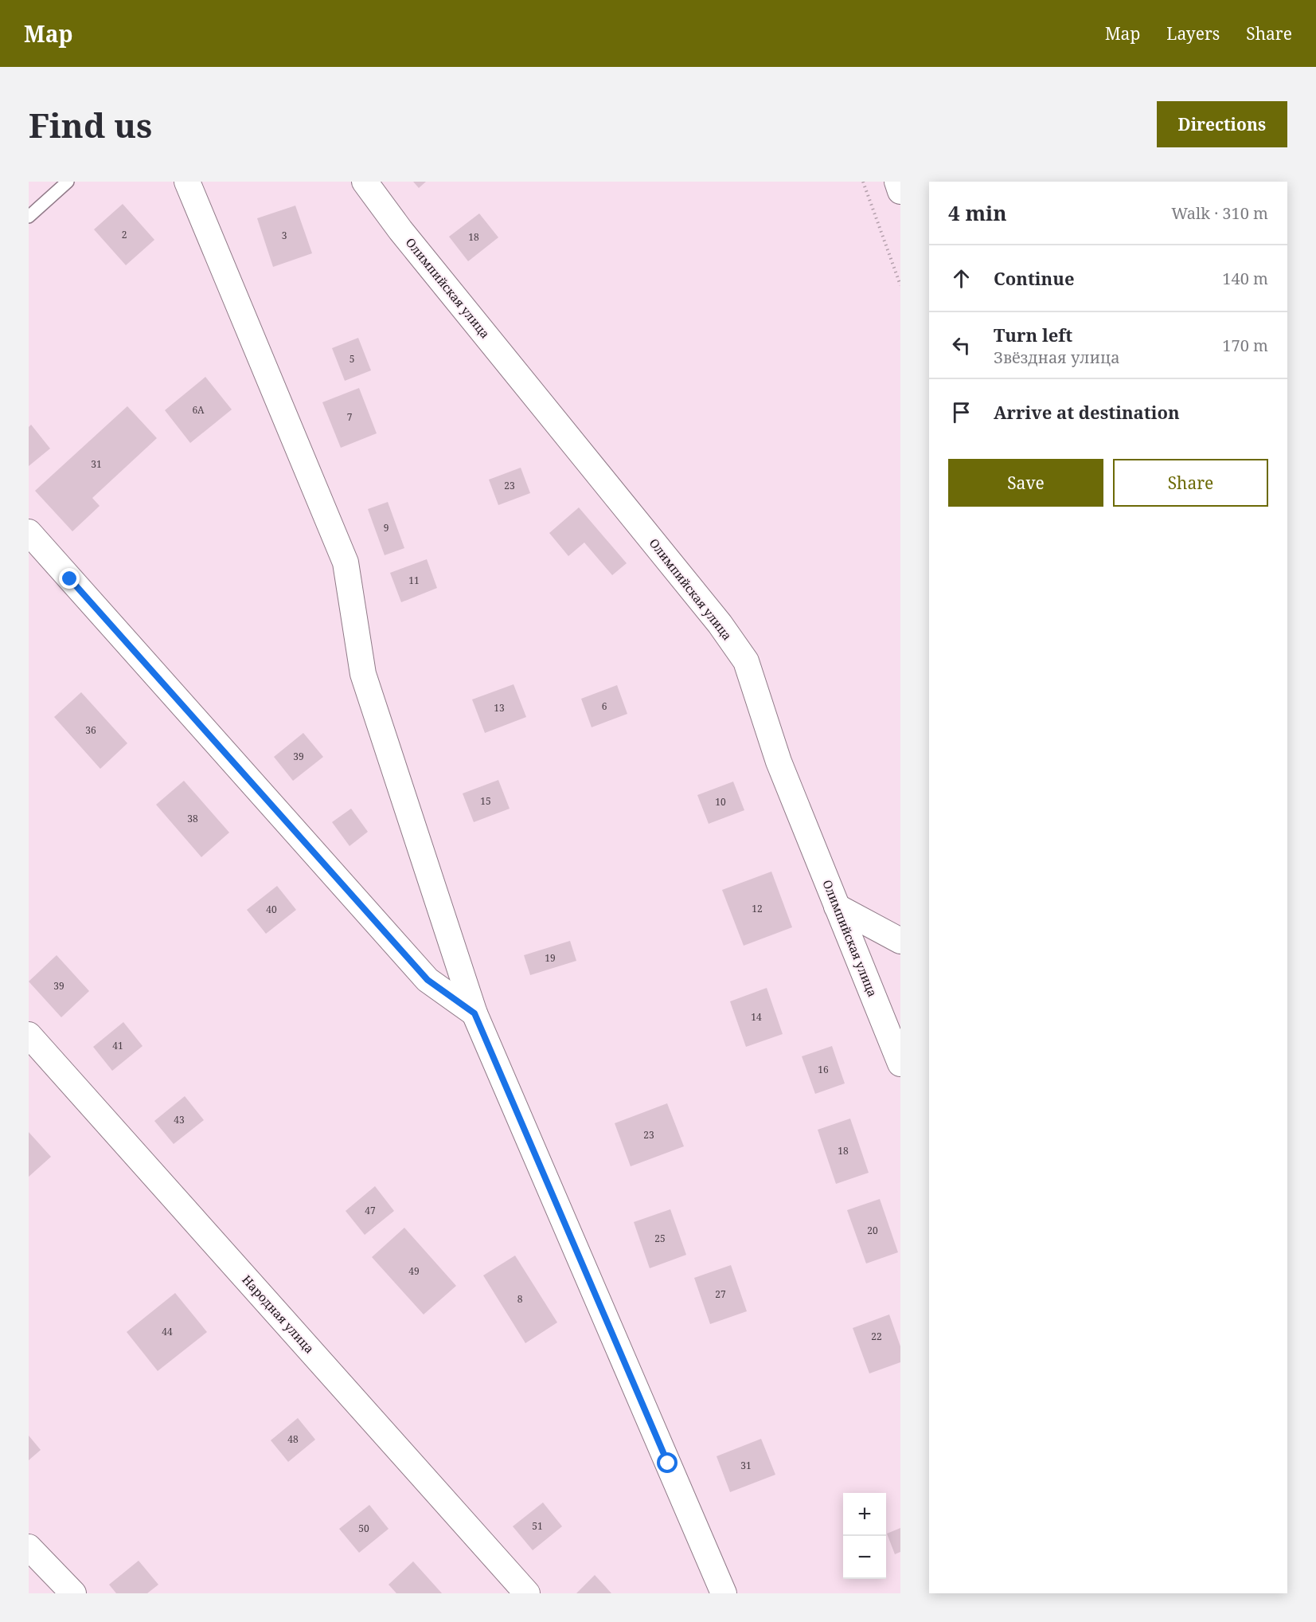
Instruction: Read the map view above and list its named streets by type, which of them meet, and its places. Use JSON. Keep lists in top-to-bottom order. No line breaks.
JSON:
{"streets":{"street":["Олимпийская улица","Народная улица"]},"house_numbers":["2","3","18","5","6А","7","31","23","9","11","6","13","36","39","15","10","38","12","40","19","39","14","41","16","43","23","18","47","20","25","49","27","8","44","22","48","31","51","50"],"page":{"header":"Map","nav":["Map","Layers","Share"],"buttons":["Directions",["Save","Share"]],"title":"Find us","heading":["4 min","Walk · 310 m"],"list":[["Continue","140 m"],["Turn left","Звёздная улица","170 m"],"Arrive at destination"],"map_buttons":["+","−"]}}
